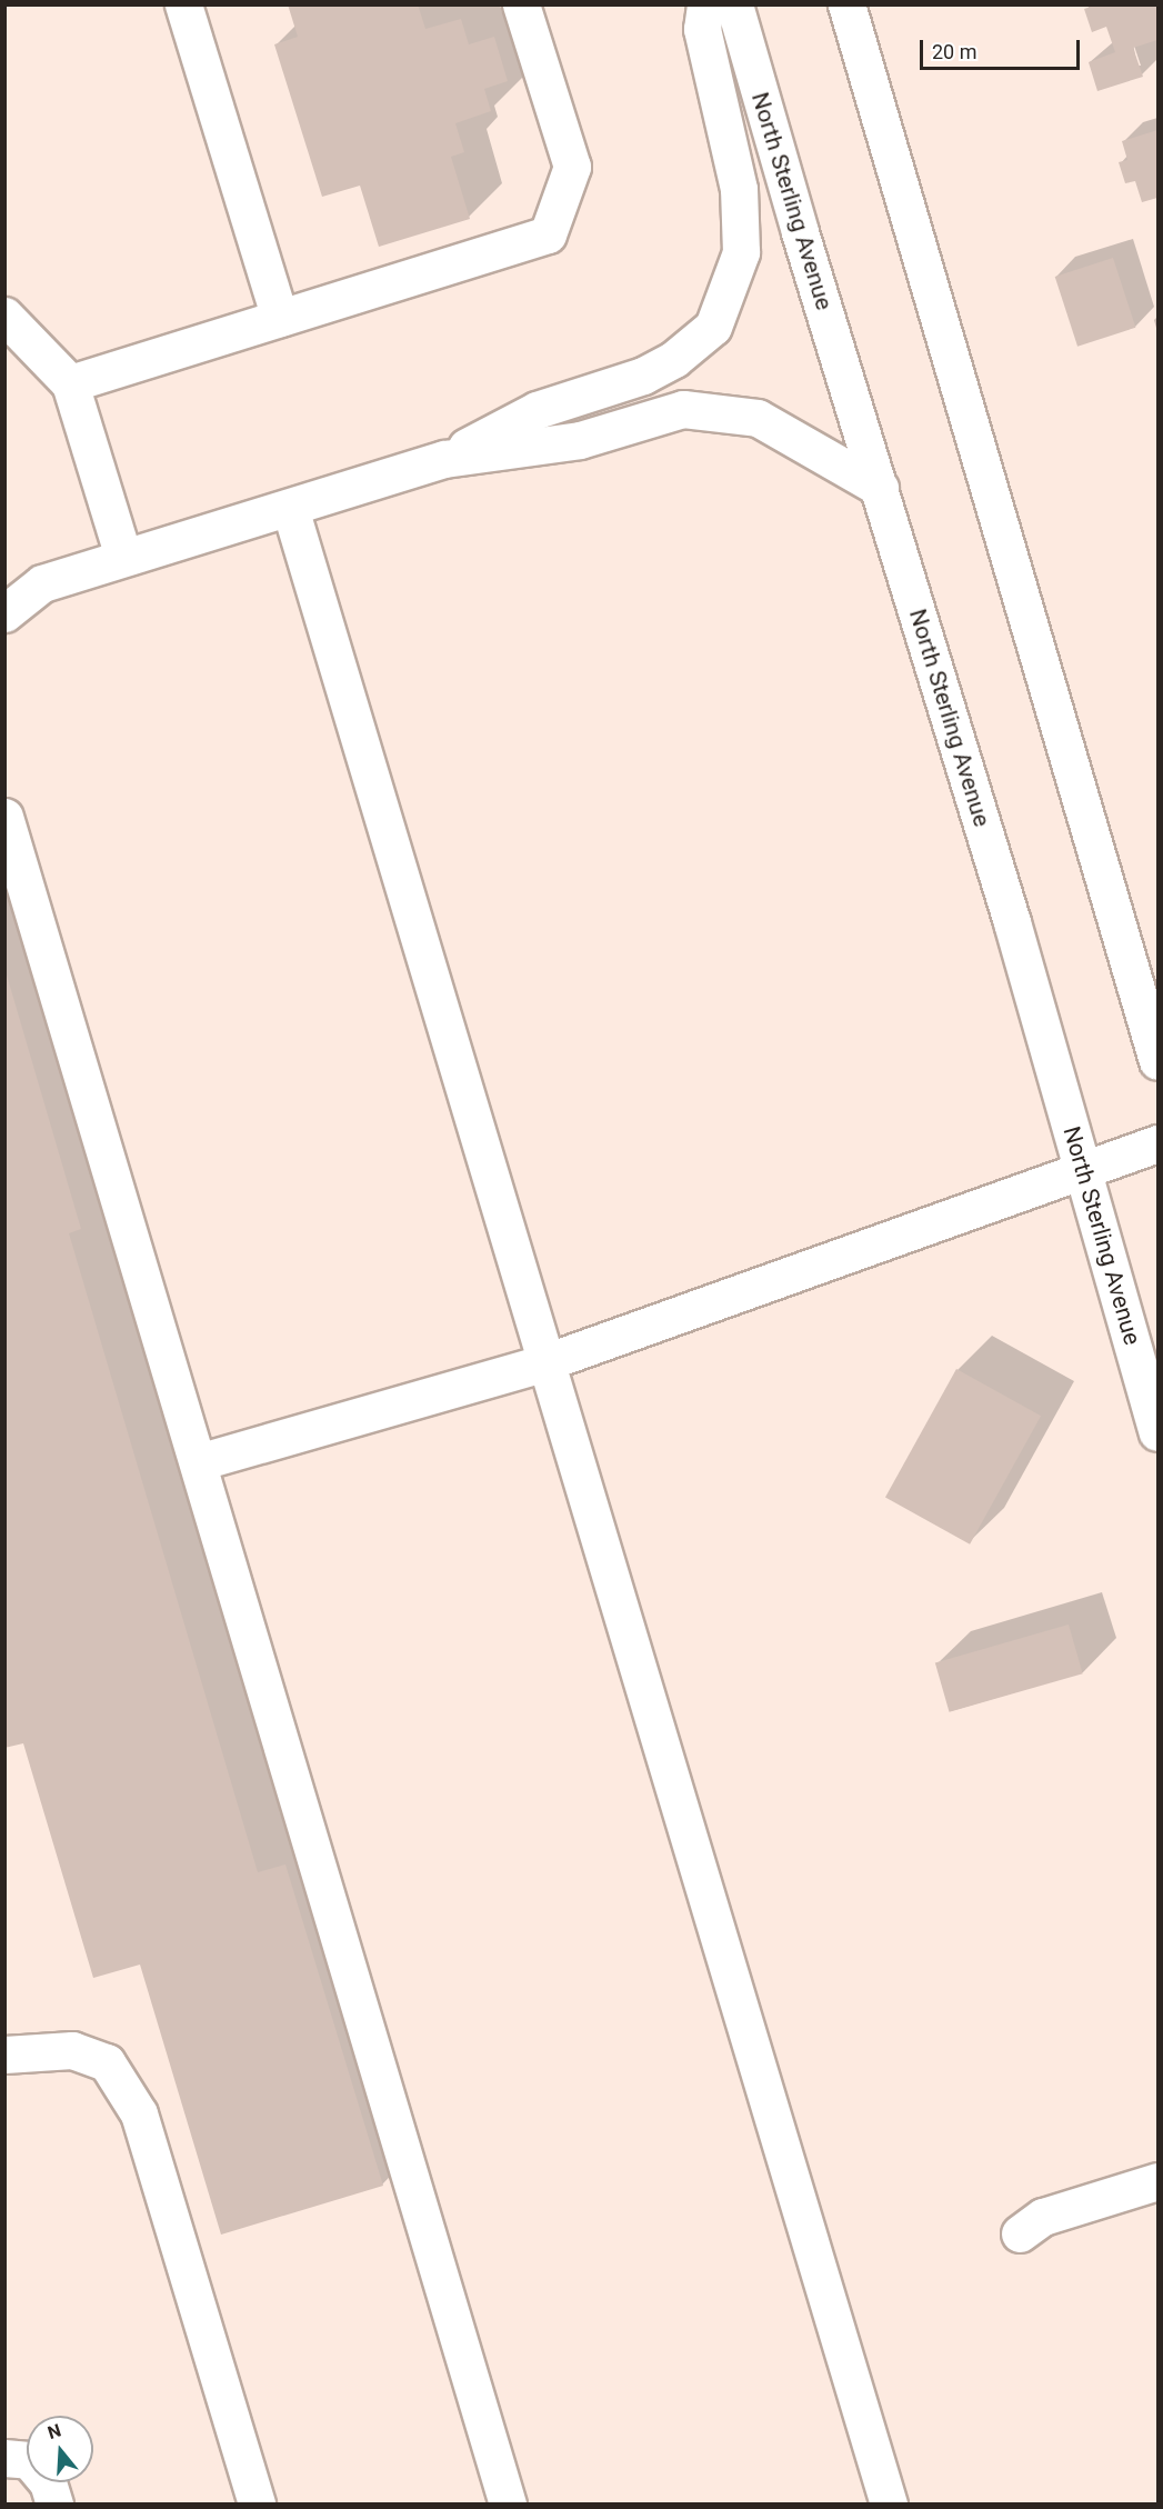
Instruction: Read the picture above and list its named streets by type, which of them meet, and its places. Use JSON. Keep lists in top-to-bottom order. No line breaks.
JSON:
{"streets":{"main road":["North Sterling Avenue"]},"scale_bar":"20 m","north":"top"}
